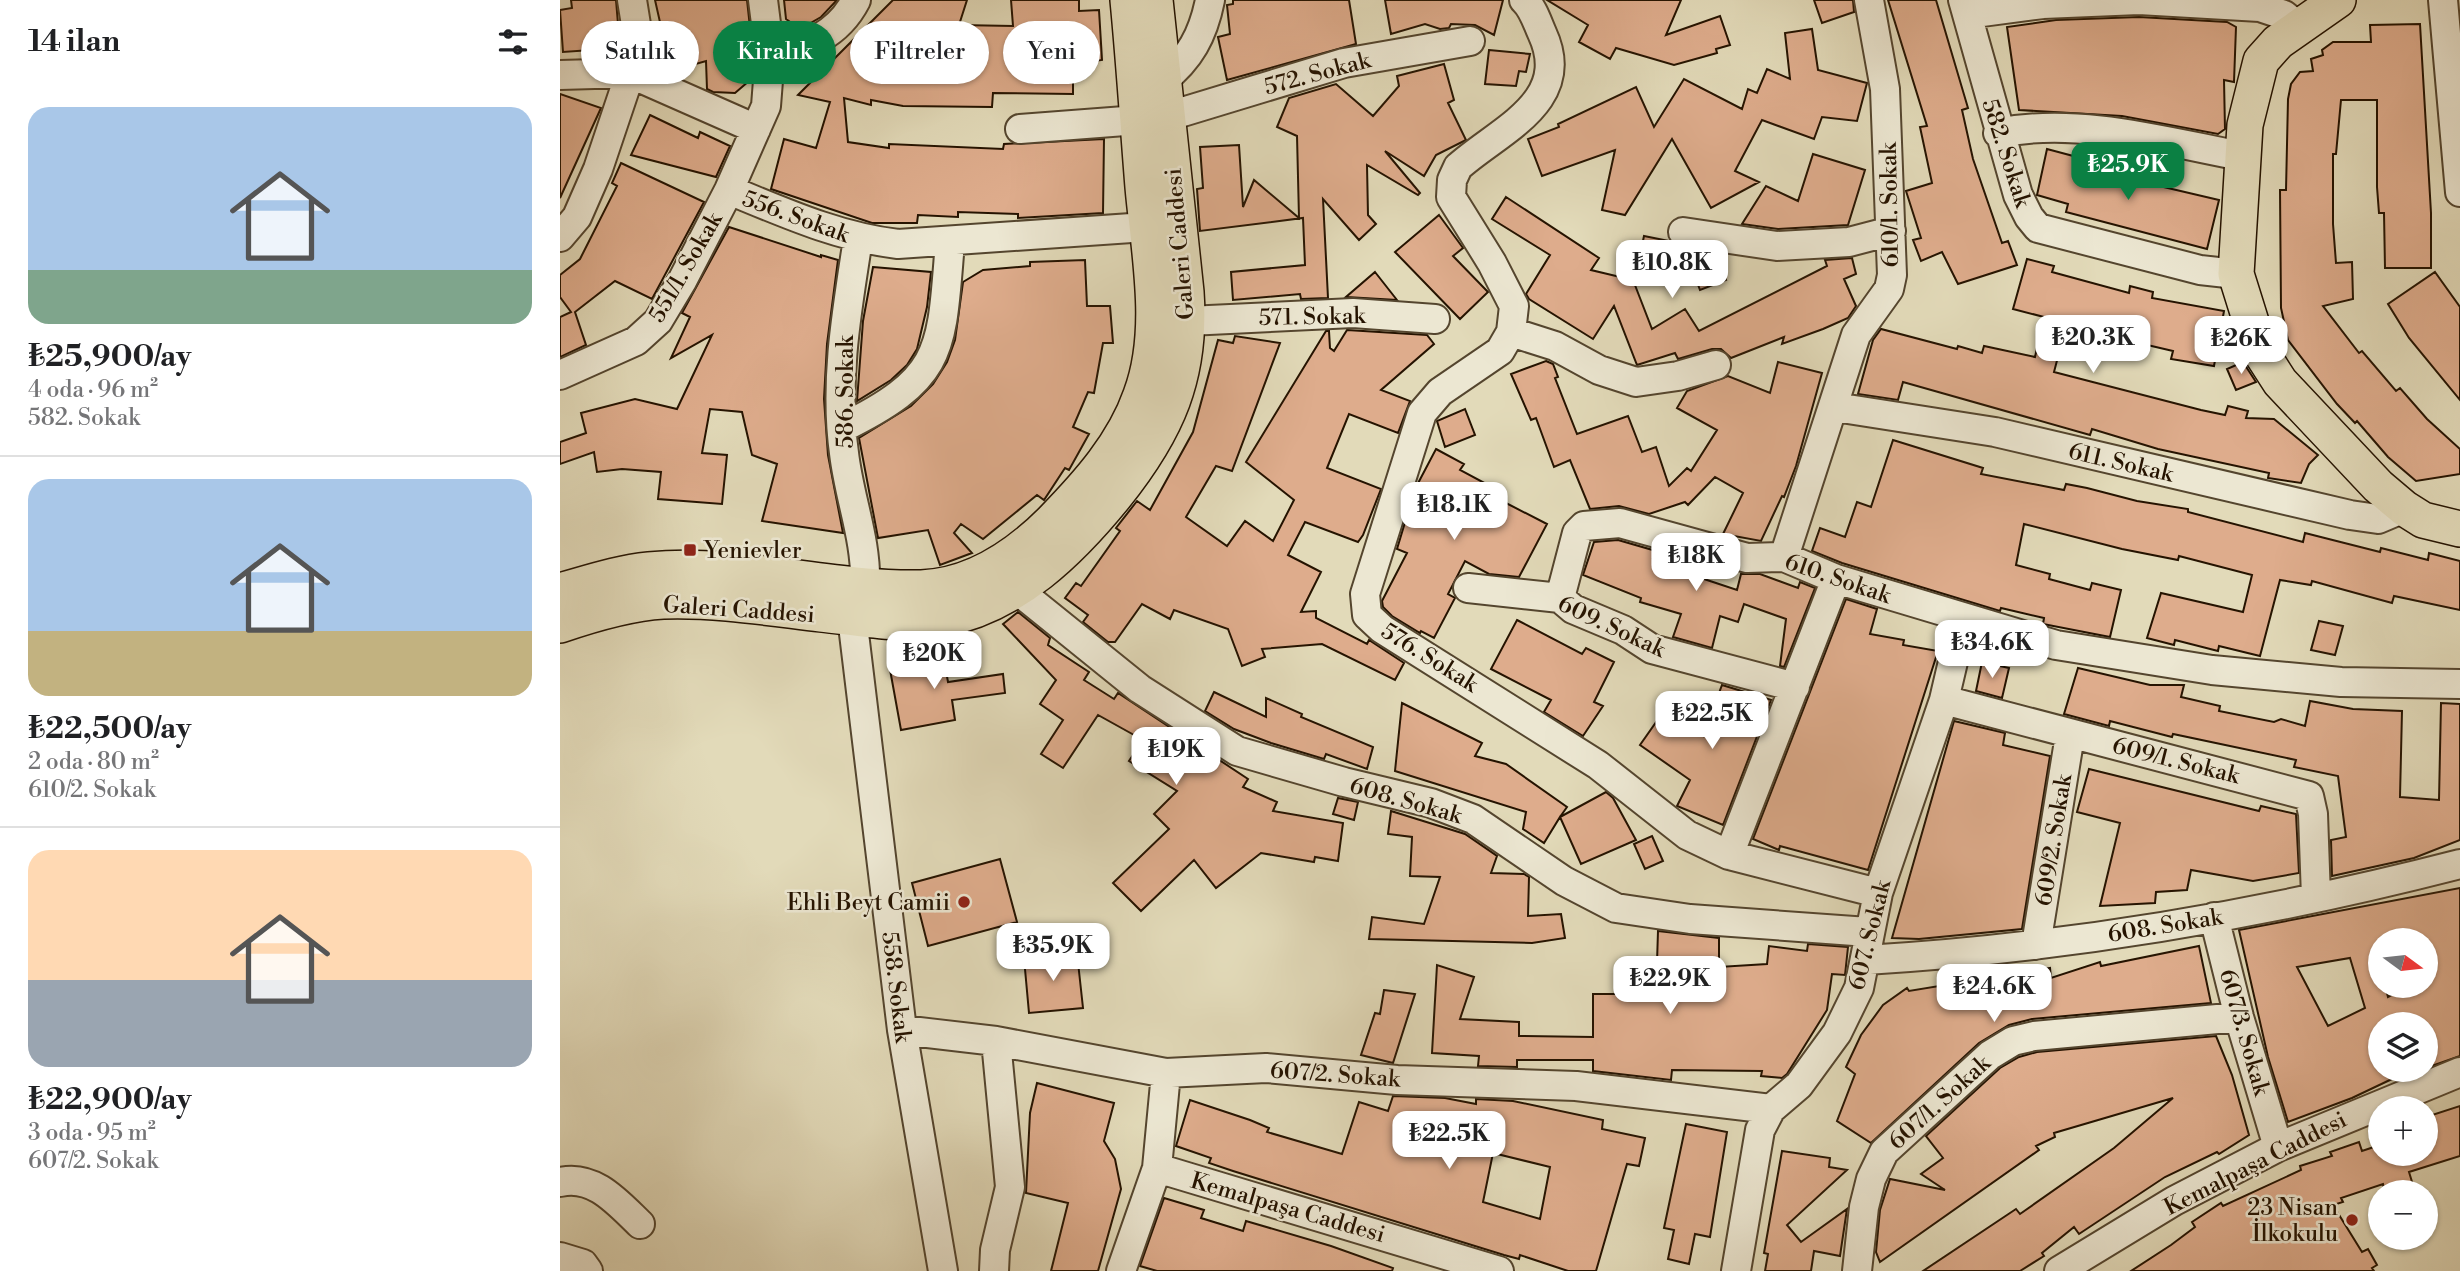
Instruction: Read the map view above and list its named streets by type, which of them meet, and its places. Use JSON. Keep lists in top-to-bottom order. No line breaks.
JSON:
{"streets":{"main road":["Galeri Caddesi"],"street":["572. Sokak","582. Sokak","610/1. Sokak","556. Sokak","551/1. Sokak","571. Sokak","586. Sokak","611. Sokak","610. Sokak","609. Sokak","576. Sokak","609/1. Sokak","608. Sokak","609/2. Sokak","607. Sokak","558. Sokak","607/3. Sokak","607/2. Sokak","607/1. Sokak","Kemalpaşa Caddesi"]},"crossings":[["572. Sokak","Galeri Caddesi"],["610/1. Sokak","611. Sokak"],["610/1. Sokak","610. Sokak"],["556. Sokak","Galeri Caddesi"],["556. Sokak","551/1. Sokak"],["556. Sokak","586. Sokak"],["Galeri Caddesi","571. Sokak"],["Galeri Caddesi","586. Sokak"],["Galeri Caddesi","608. Sokak"],["Galeri Caddesi","558. Sokak"],["610. Sokak","609. Sokak"],["610. Sokak","607. Sokak"],["576. Sokak","607. Sokak"],["609/1. Sokak","608. Sokak"],["609/1. Sokak","609/2. Sokak"],["609/1. Sokak","607. Sokak"],["608. Sokak","609/2. Sokak"],["608. Sokak","607. Sokak"],["608. Sokak","607/3. Sokak"],["607. Sokak","607/2. Sokak"],["558. Sokak","607/2. Sokak"],["607/3. Sokak","607/1. Sokak"],["607/3. Sokak","Kemalpaşa Caddesi"]],"places":{"transit":["Yenievler"],"other":["Ehli Beyt Camii","23 Nisan İlkokulu"]},"north":"right","page":{"heading":"14 ilan","chip":["Satılık","Kiralık","Filtreler","Yeni"],"list":[{"name":"₺25,900/ay","note":"4 oda · 96 m² · 582. Sokak"},{"name":"₺22,500/ay","note":"2 oda · 80 m² · 610/2. Sokak"},{"name":"₺22,900/ay","note":"3 oda · 95 m² · 607/2. Sokak"}],"price":["₺25.9K","₺10.8K","₺20.3K","₺26K","₺18.1K","₺18K","₺34.6K","₺20K","₺22.5K","₺19K","₺35.9K","₺22.9K","₺24.6K","₺22.5K"],"map_buttons":["+","−"]}}
